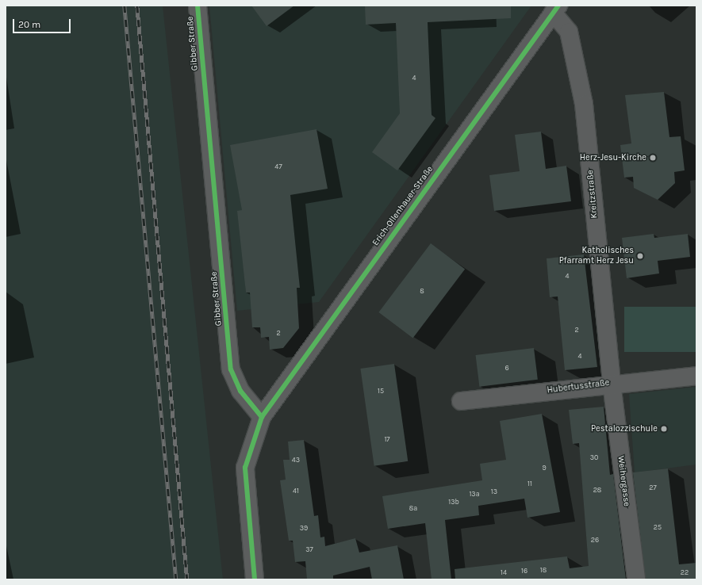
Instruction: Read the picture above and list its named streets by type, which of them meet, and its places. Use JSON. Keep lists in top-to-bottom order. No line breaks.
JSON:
{"streets":{"street":["Gibber Straße","Kreitzstraße","Erich-Ollenhauer-Straße","Hubertusstraße","Weihergasse"]},"crossings":[["Gibber Straße","Erich-Ollenhauer-Straße"],["Kreitzstraße","Erich-Ollenhauer-Straße"],["Kreitzstraße","Hubertusstraße"],["Kreitzstraße","Weihergasse"],["Hubertusstraße","Weihergasse"]],"places":["Herz-Jesu-Kirche","Katholisches Pfarramt Herz Jesu","Pestalozzischule"],"house_numbers":["4","47","4","8","2","2","4","6","15","17","30","43","9","11","27","28","41","13","13a","13b","8a","25","39","26","37","18","16","14","22"],"scale_bar":"20 m"}
